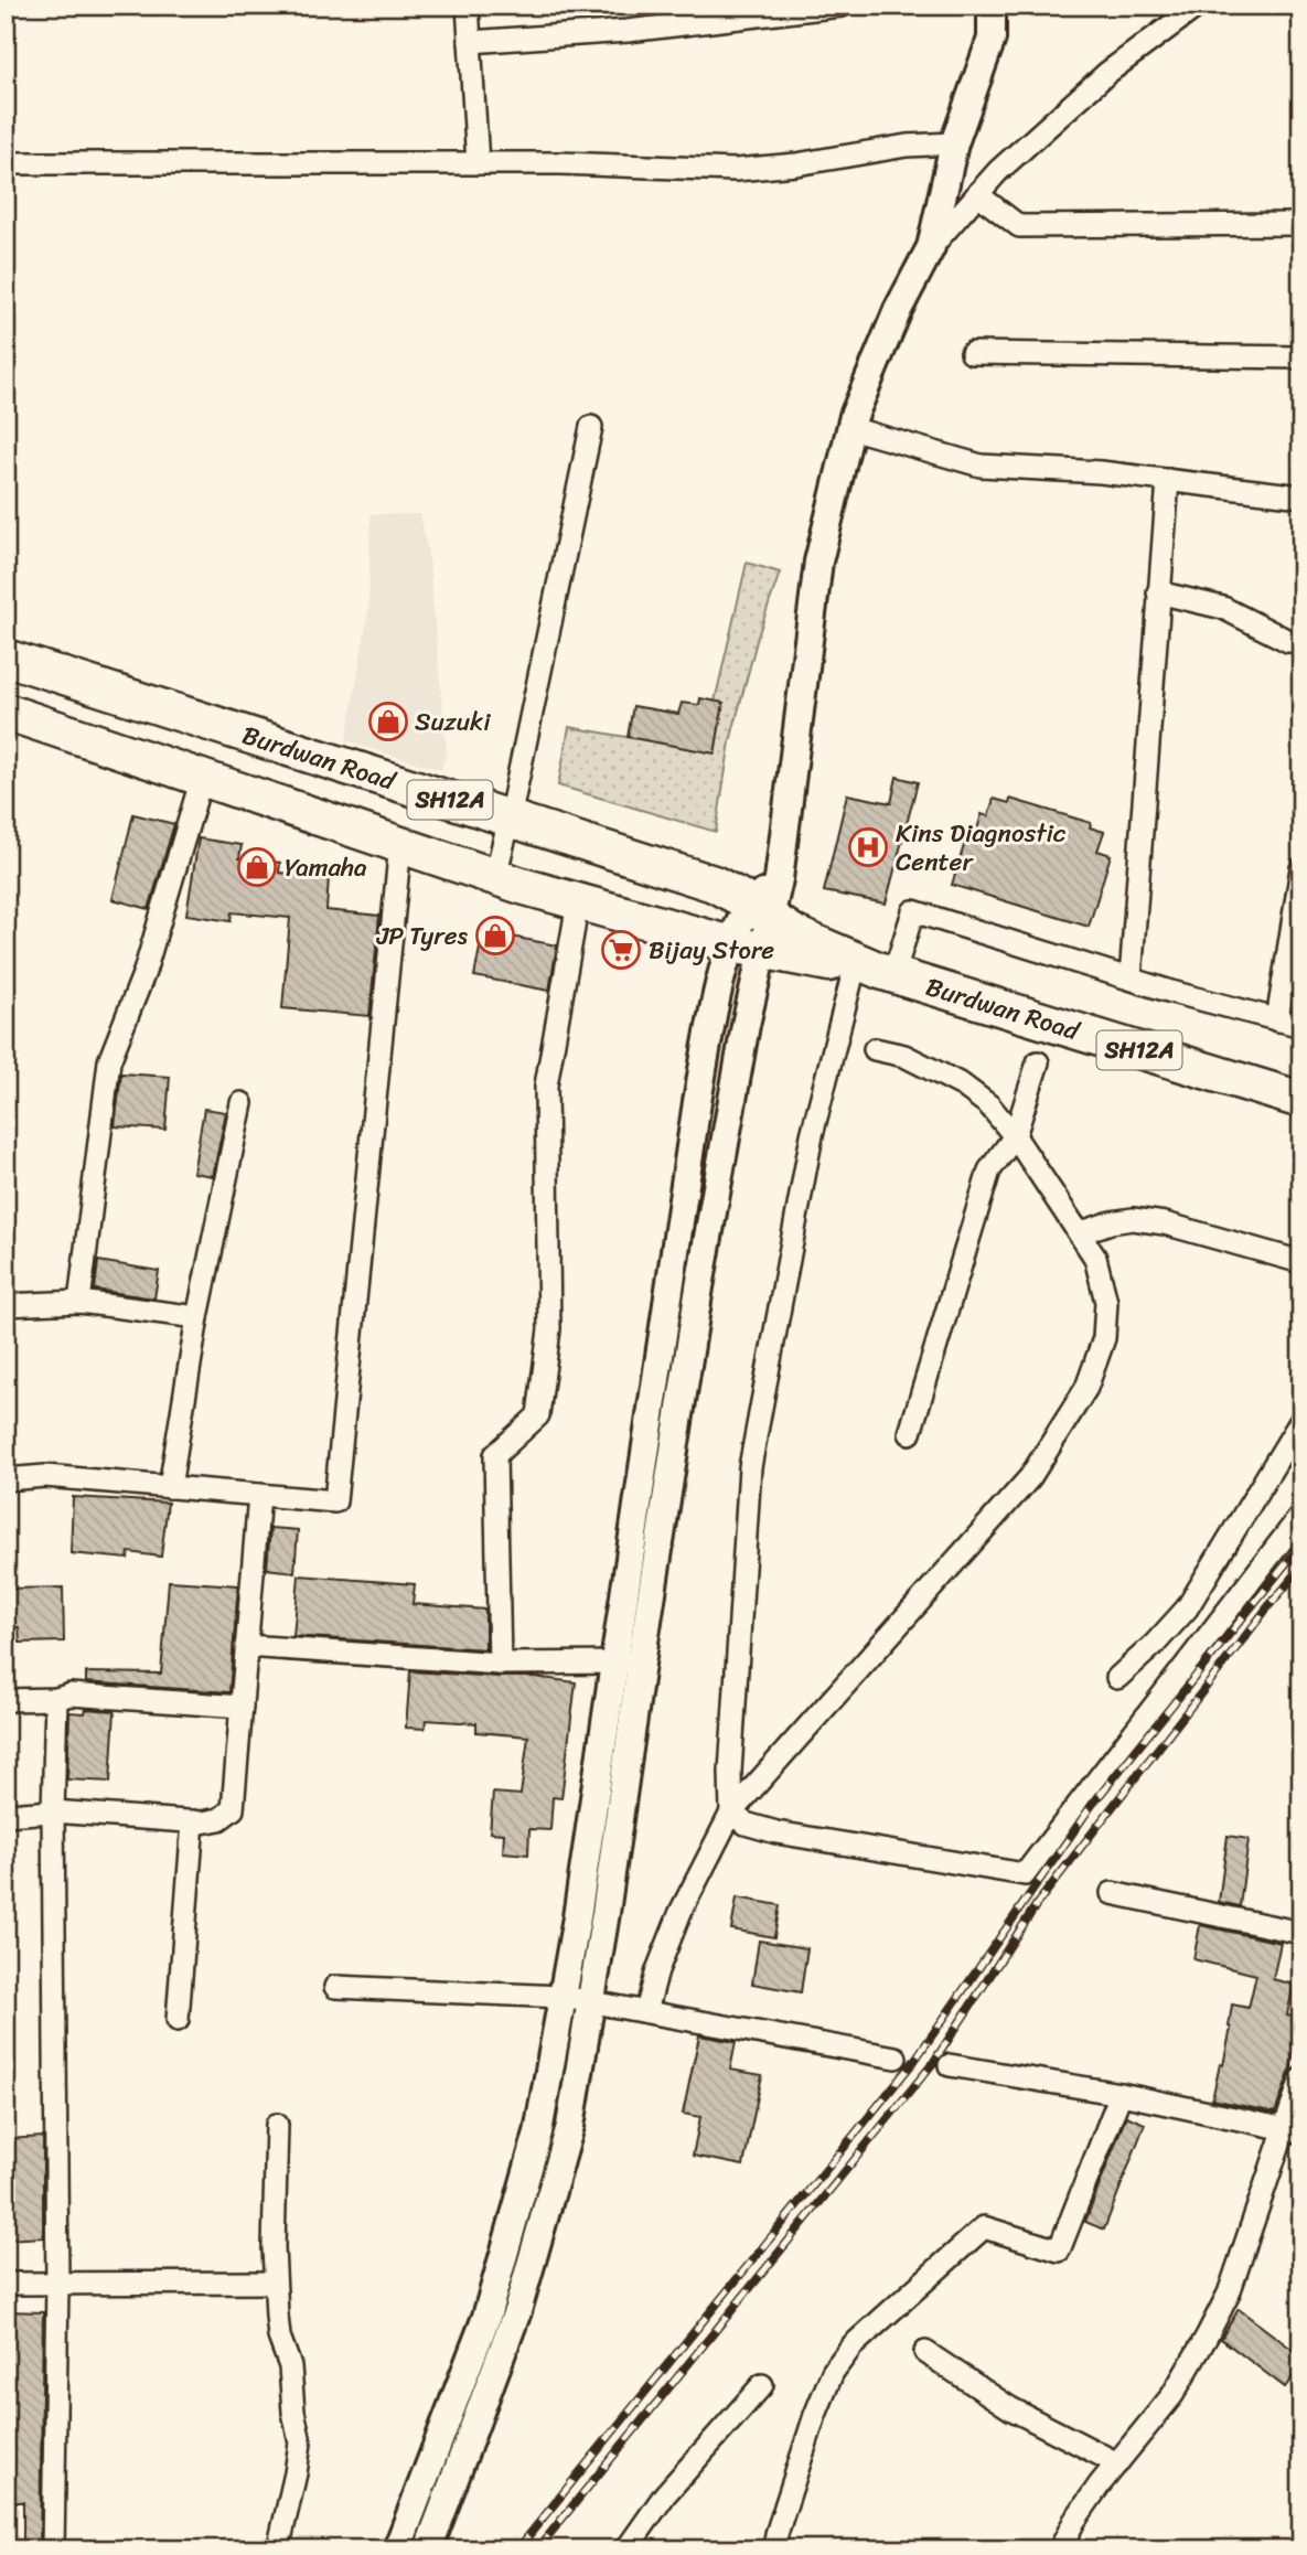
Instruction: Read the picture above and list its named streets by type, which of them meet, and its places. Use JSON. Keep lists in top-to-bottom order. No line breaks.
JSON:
{"streets":{"main road":["Burdwan Road","SH12A"]},"places":{"shop":["Suzuki","Yamaha","JP Tyres"],"hospital":["Kins Diagnostic Center"],"supermarket":["Bijay Store"]}}
